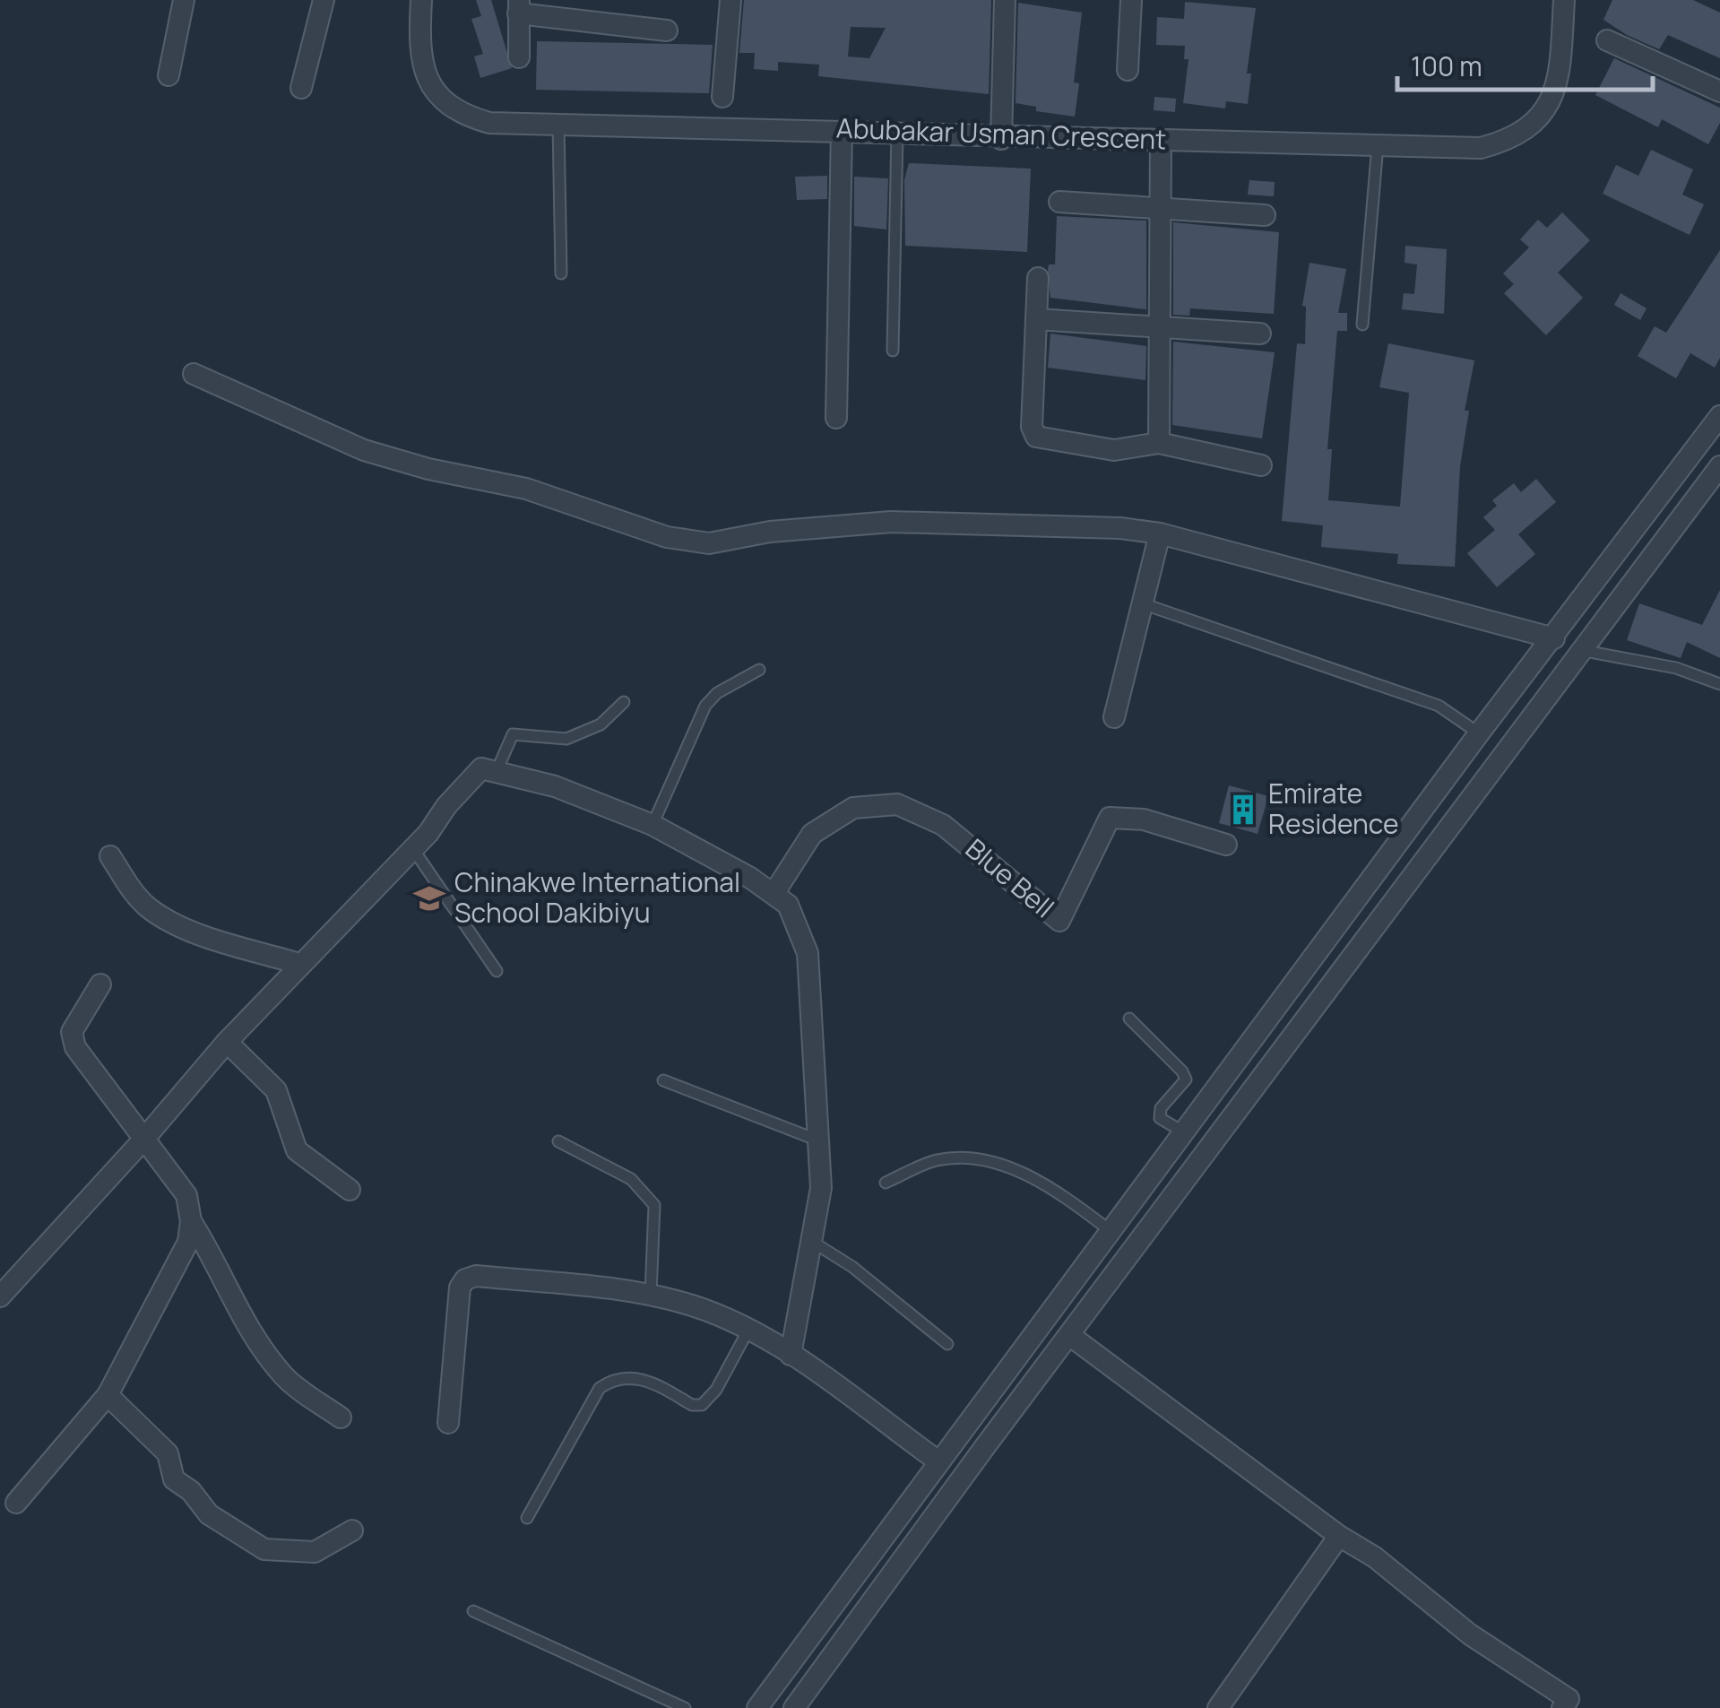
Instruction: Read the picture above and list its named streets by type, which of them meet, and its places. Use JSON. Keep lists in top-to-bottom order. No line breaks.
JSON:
{"streets":{"street":["Abubakar Usman Crescent","Blue Bell"]},"places":{"building":["Emirate Residence"],"school or university":["Chinakwe International School Dakibiyu"]},"scale_bar":"100 m"}
